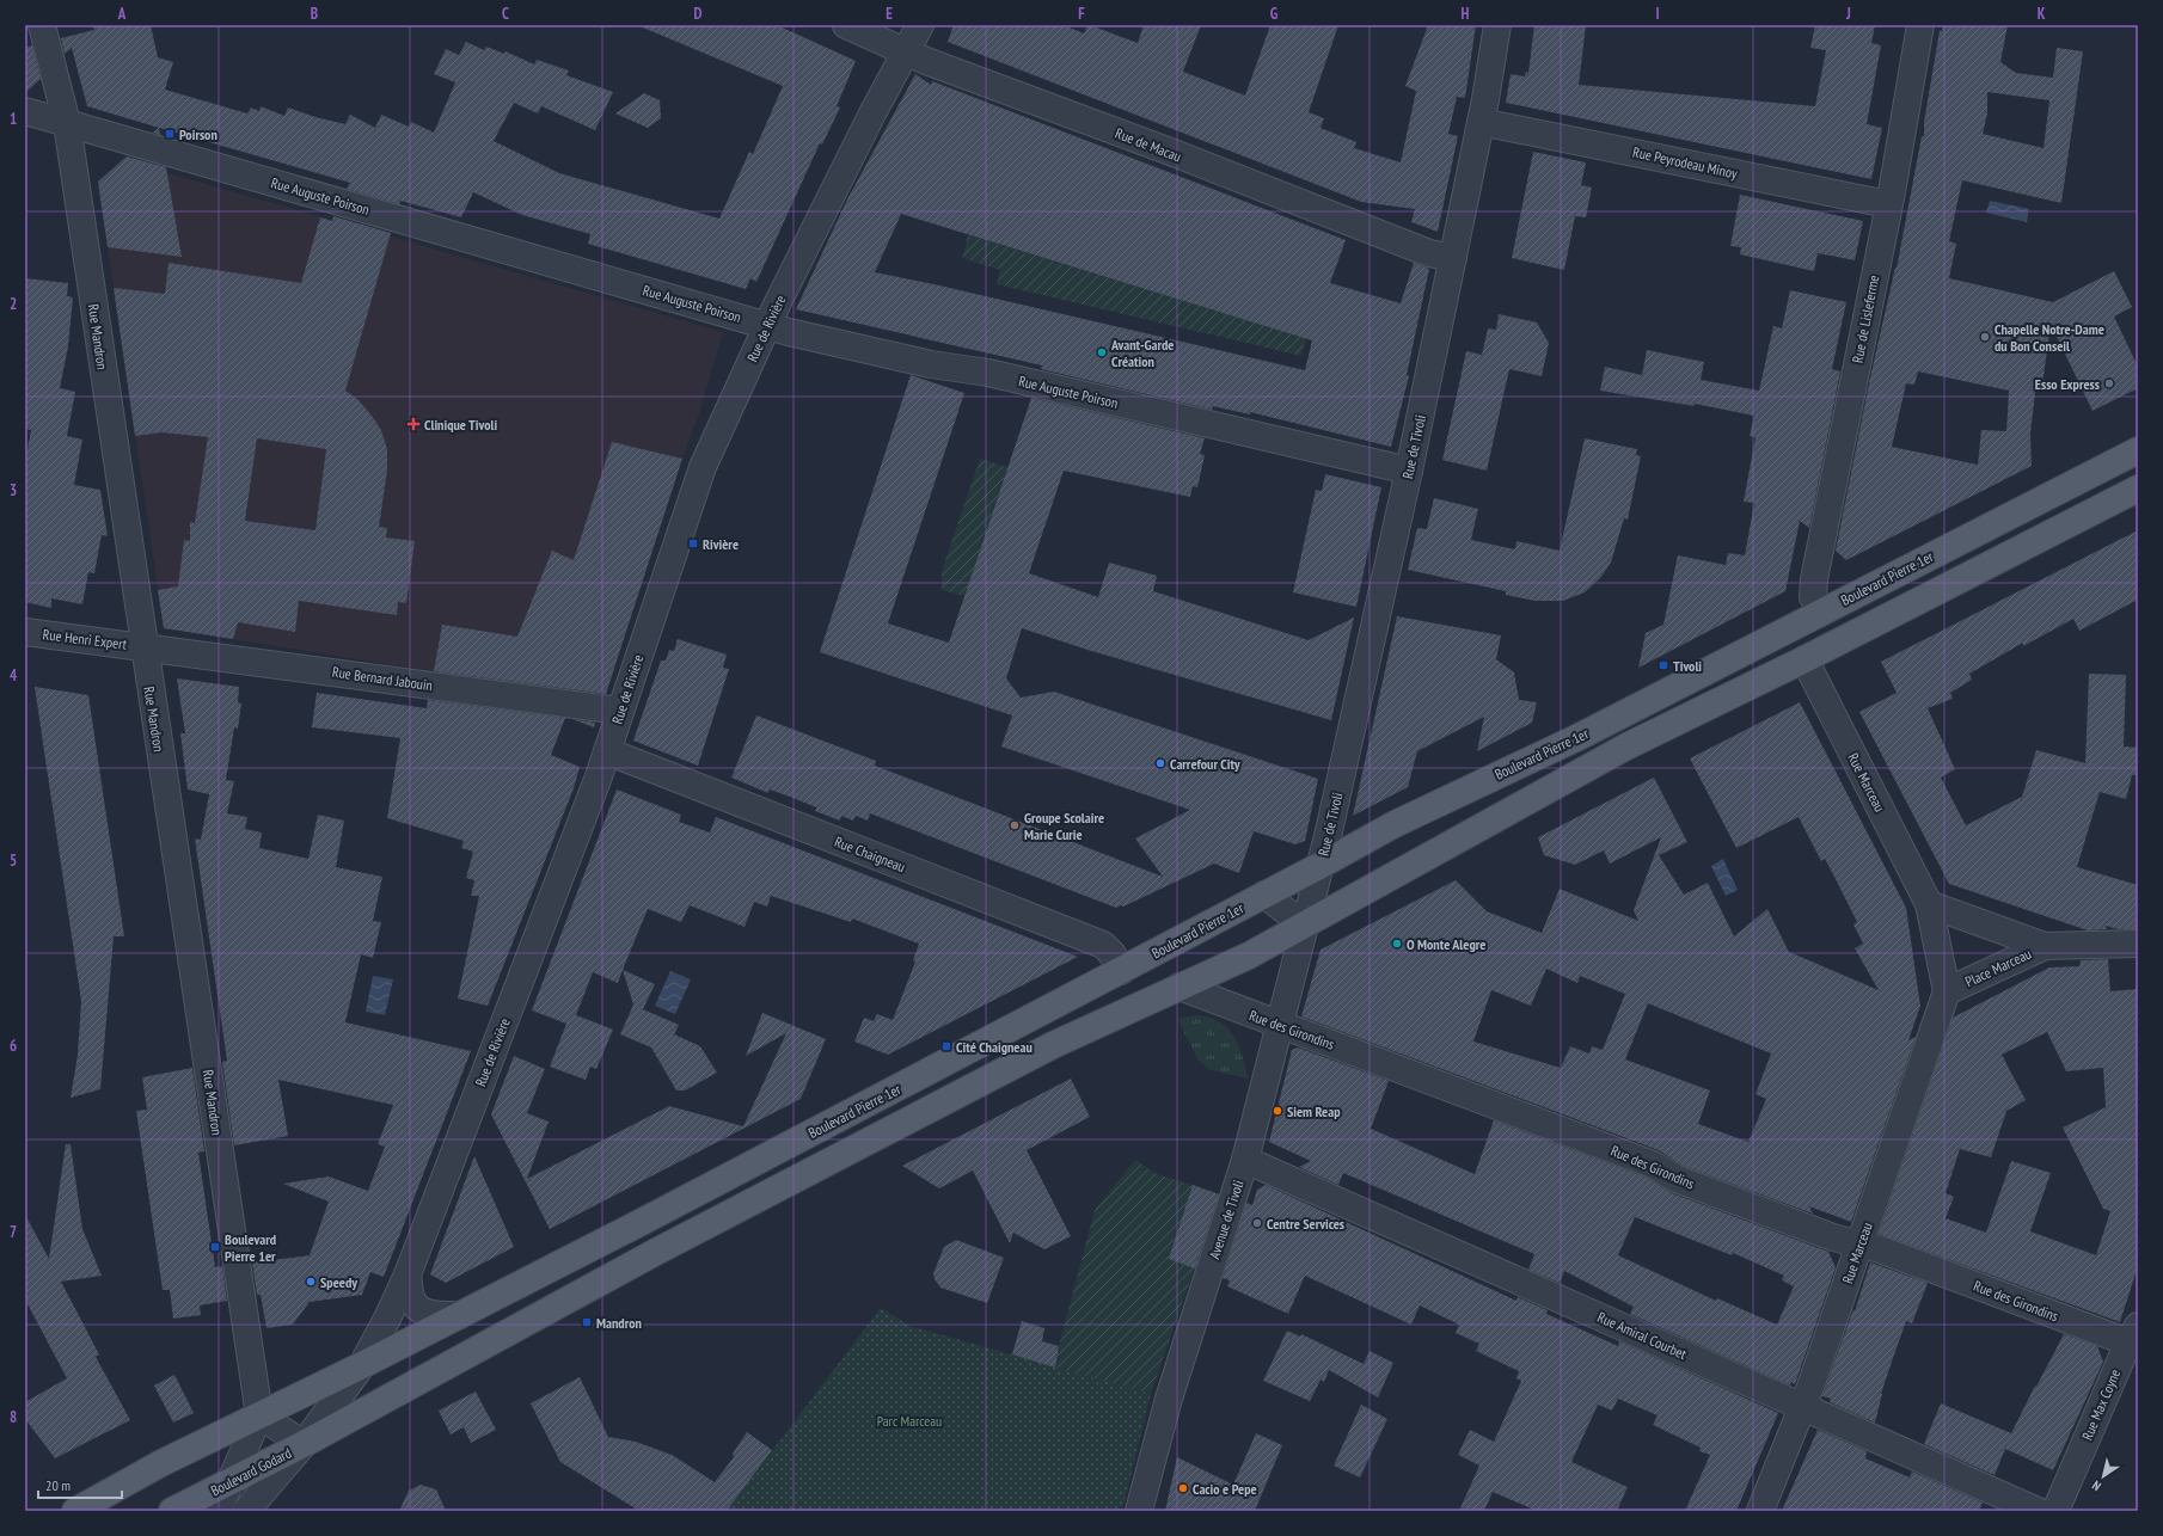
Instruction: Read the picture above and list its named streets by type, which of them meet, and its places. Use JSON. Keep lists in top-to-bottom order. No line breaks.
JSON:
{"streets":{"main road":["Boulevard Pierre 1er","Boulevard Godard"],"street":["Rue de Macau","Rue Peyrodeau Minoy","Rue Auguste Poirson","Rue de Lisleferme","Rue de Rivière","Rue Mandron","Rue de Tivoli","Rue Henri Expert","Rue Bernard Jabouin","Rue Marceau","Rue Chaigneau","Place Marceau","Rue des Girondins","Avenue de Tivoli","Rue Amiral Courbet","Rue Max Coyne"]},"crossings":[["Rue de Macau","Rue de Rivière"],["Rue de Macau","Rue de Tivoli"],["Rue Peyrodeau Minoy","Rue de Lisleferme"],["Rue Peyrodeau Minoy","Rue de Tivoli"],["Rue Auguste Poirson","Rue de Rivière"],["Rue Auguste Poirson","Rue Mandron"],["Rue Auguste Poirson","Rue de Tivoli"],["Rue de Lisleferme","Boulevard Pierre 1er"],["Rue de Rivière","Boulevard Pierre 1er"],["Rue de Rivière","Rue Bernard Jabouin"],["Rue de Rivière","Rue Chaigneau"],["Rue de Rivière","Boulevard Godard"],["Rue Mandron","Boulevard Pierre 1er"],["Rue Mandron","Rue Henri Expert"],["Rue Mandron","Rue Bernard Jabouin"],["Rue de Tivoli","Boulevard Pierre 1er"],["Rue de Tivoli","Avenue de Tivoli"],["Boulevard Pierre 1er","Rue Chaigneau"],["Rue Henri Expert","Rue Bernard Jabouin"],["Rue Marceau","Place Marceau"],["Rue Marceau","Rue des Girondins"],["Rue Marceau","Rue Amiral Courbet"],["Rue des Girondins","Avenue de Tivoli"],["Rue des Girondins","Rue Max Coyne"],["Avenue de Tivoli","Rue Amiral Courbet"]],"parks":["Parc Marceau"],"places":{"transit":["Poirson","Rivière","Tivoli","Cité Chaigneau","Boulevard Pierre 1er","Mandron"],"other":["Chapelle Notre-Dame du Bon Conseil","Avant-Garde Création","Esso Express","Carrefour City","Groupe Scolaire Marie Curie","O Monte Alegre","Siem Reap","Centre Services","Speedy","Cacio e Pepe"],"health":["Clinique Tivoli"]},"scale_bar":"20 m","north":"bottom left","grid":{"columns":["A","B","C","D","E","F","G","H","I","J","K"],"rows":["1","2","3","4","5","6","7","8"]}}
